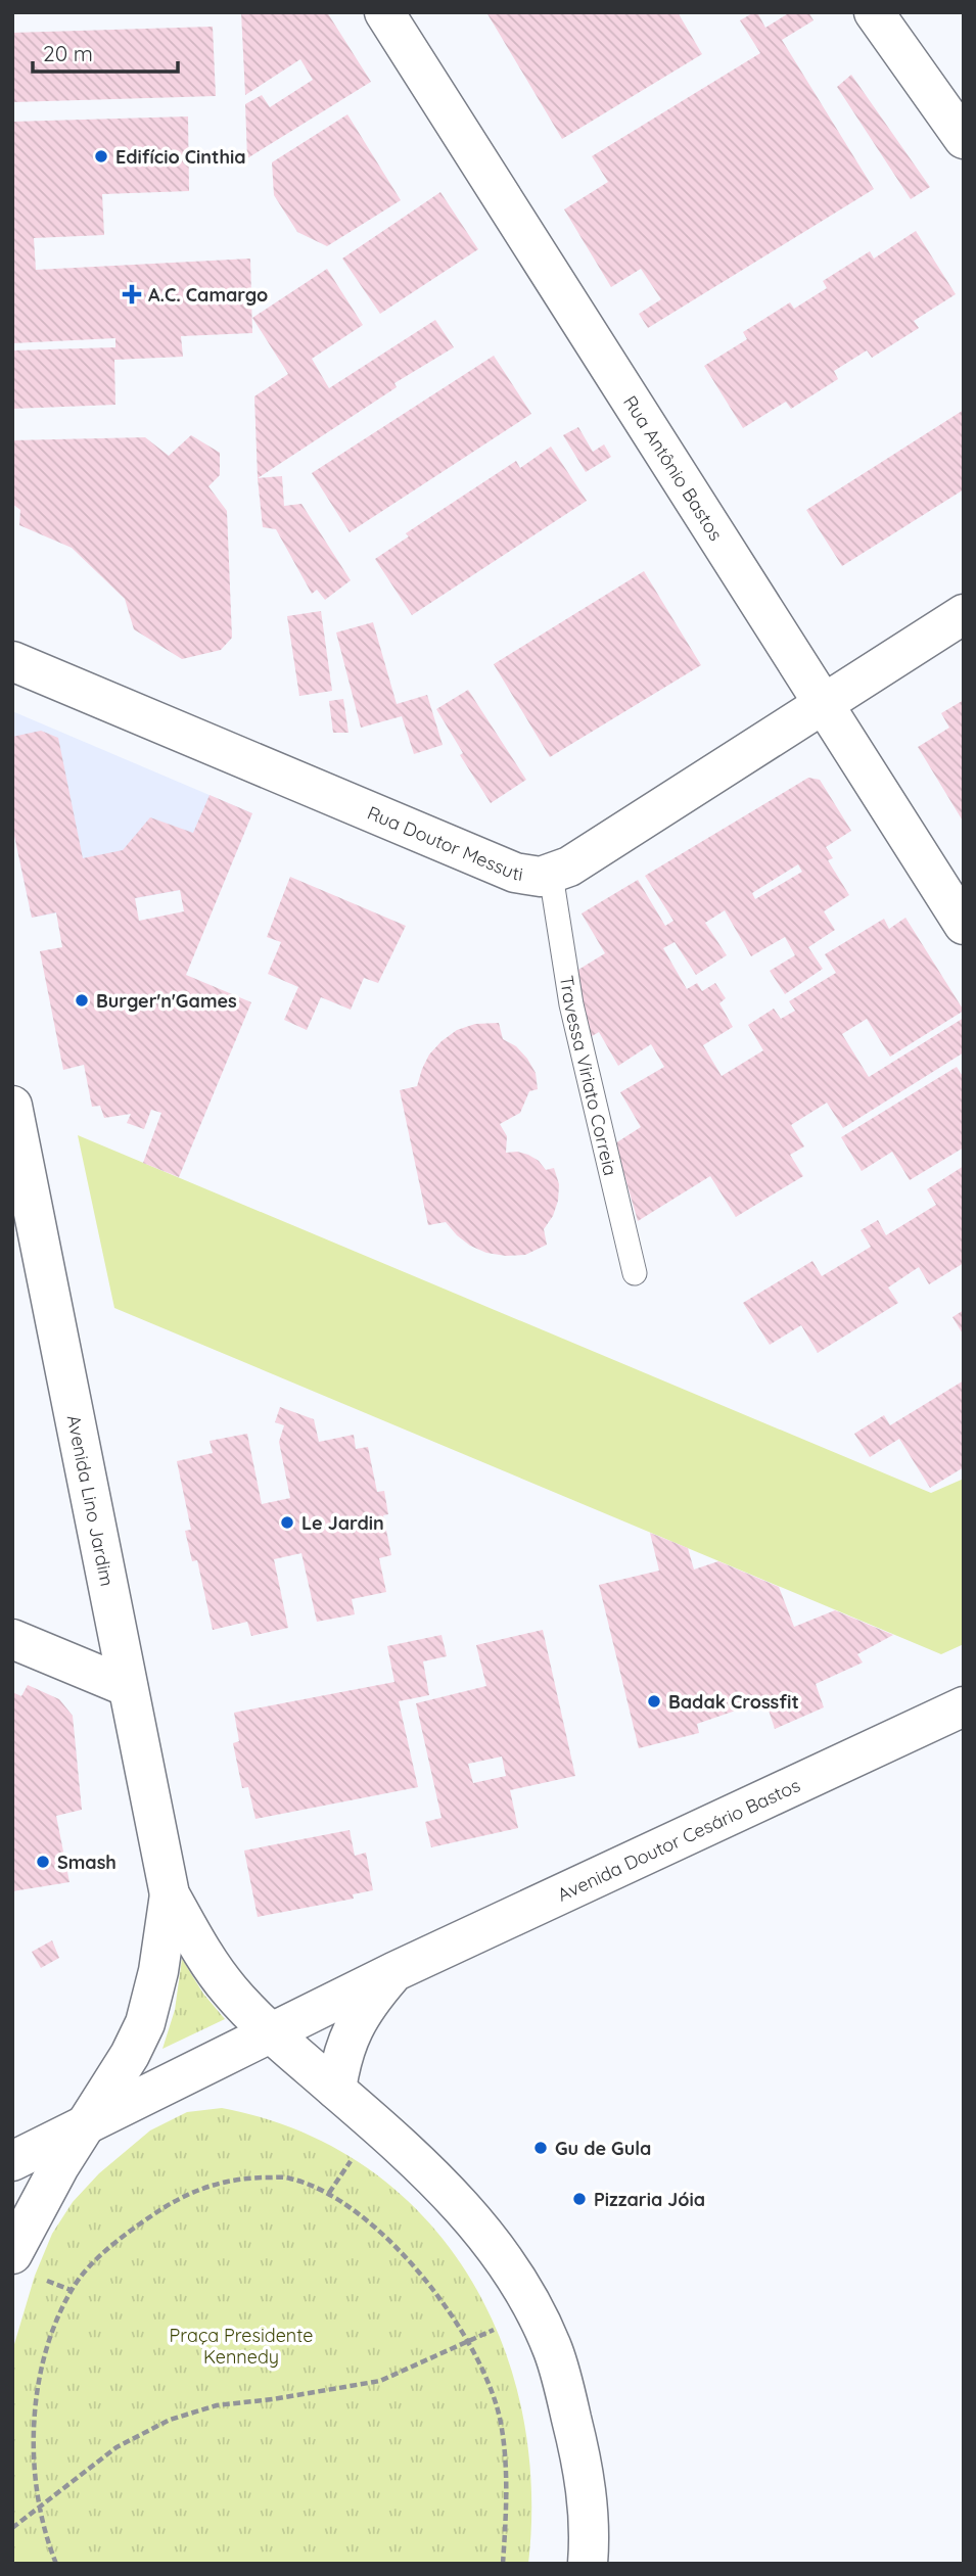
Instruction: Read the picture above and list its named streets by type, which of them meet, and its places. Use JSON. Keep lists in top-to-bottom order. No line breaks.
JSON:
{"streets":{"street":["Rua Antônio Bastos","Rua Doutor Messuti","Avenida Lino Jardim","Avenida Doutor Cesário Bastos"],"lane":["Travessa Viriato Correia"]},"crossings":[["Rua Antônio Bastos","Rua Doutor Messuti"],["Rua Doutor Messuti","Travessa Viriato Correia"],["Avenida Lino Jardim","Avenida Doutor Cesário Bastos"]],"parks":["Praça Presidente Kennedy"],"places":{"other":["Edifício Cinthia","Burger'n'Games","Le Jardin","Badak Crossfit","Smash","Gu de Gula","Pizzaria Jóia"],"health":["A.C. Camargo"]},"scale_bar":"20 m"}
